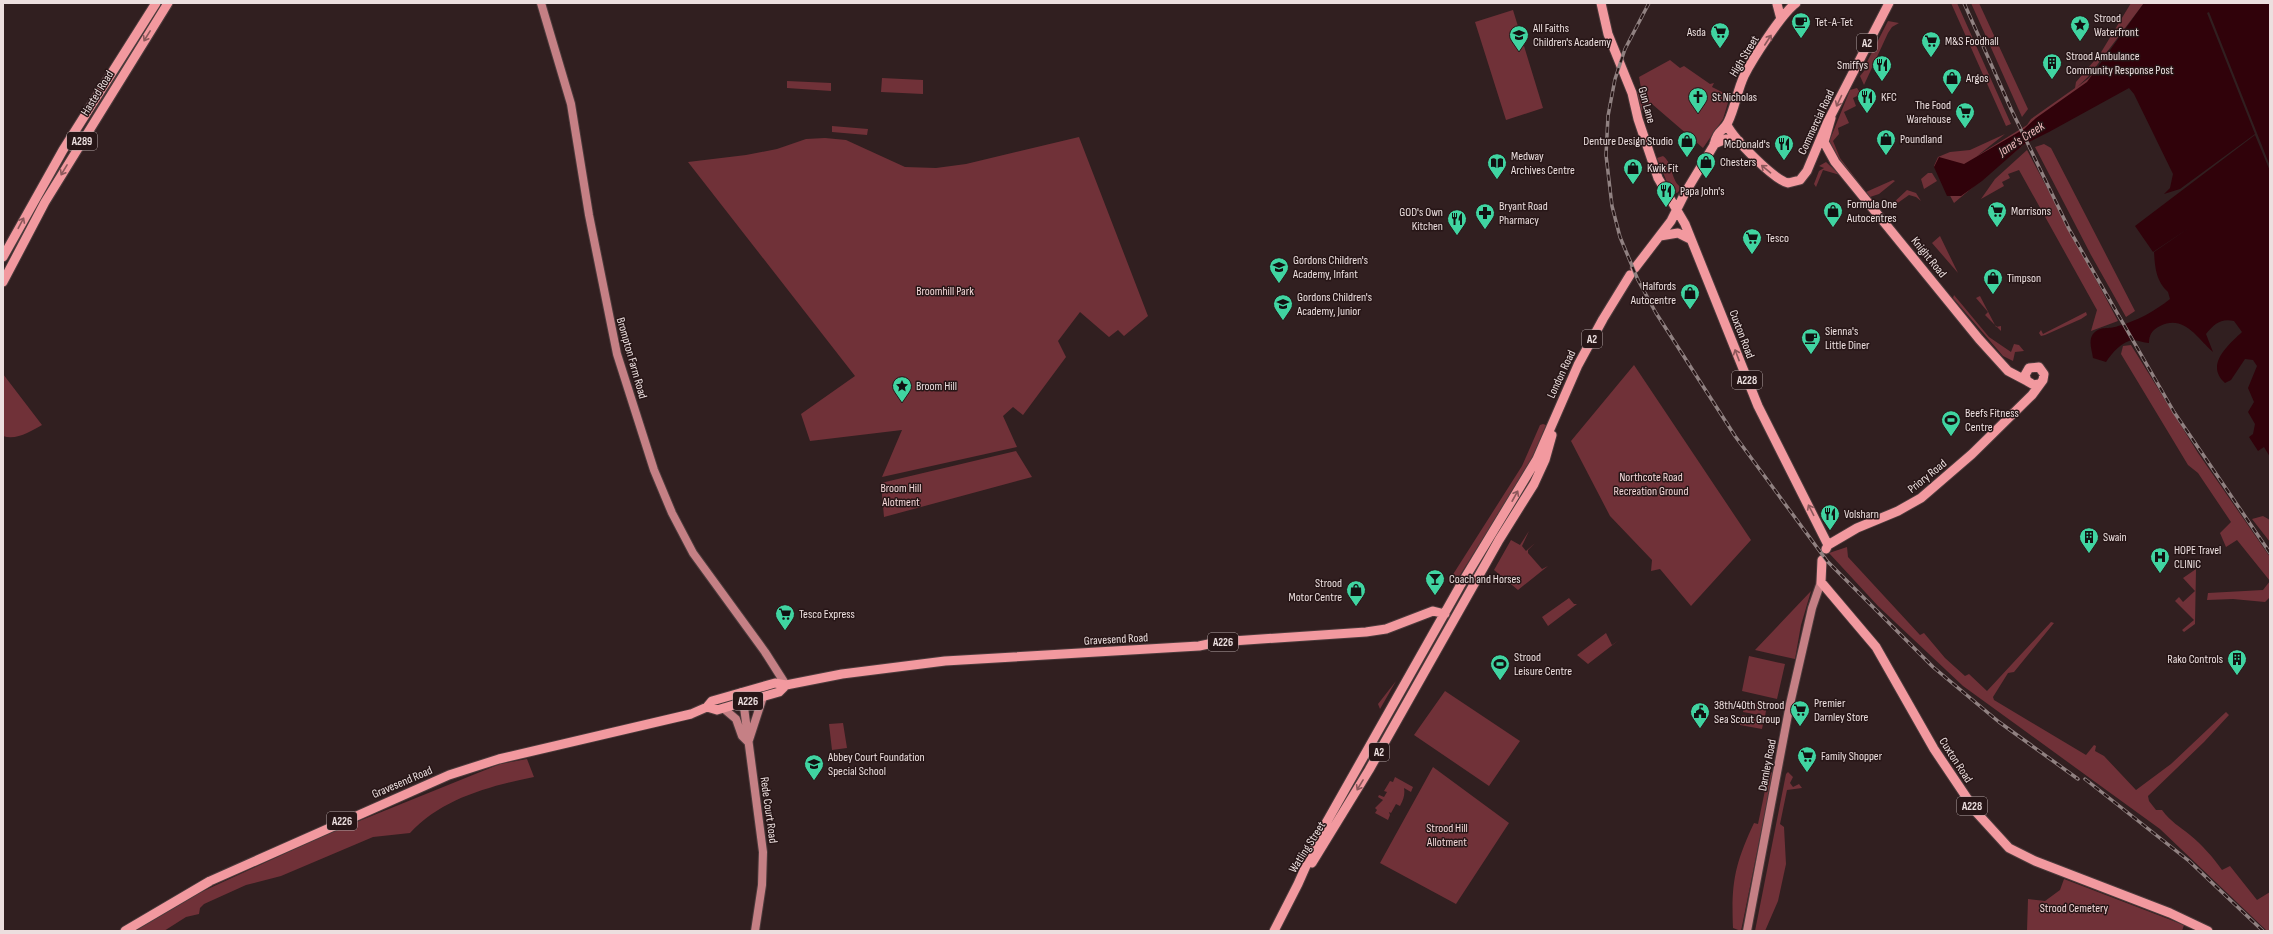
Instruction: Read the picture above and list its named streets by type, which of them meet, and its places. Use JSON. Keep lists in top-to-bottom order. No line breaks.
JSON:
{"streets":{"main road":["A2","High Street","Hasted Road","Gun Lane","Commercial Road","A289","Knight Road","Cuxton Road","Brompton Farm Road","London Road","A228","Priory Road","Gravesend Road","A226","Darnley Road","Rede Court Road","Watling Street"]},"crossings":[["A2","Watling Street"],["High Street","Gun Lane"],["High Street","Commercial Road"],["High Street","Cuxton Road"],["High Street","London Road"],["Gun Lane","Cuxton Road"],["Gun Lane","London Road"],["Commercial Road","Knight Road"],["Knight Road","Priory Road"],["Cuxton Road","London Road"],["Cuxton Road","Priory Road"],["Cuxton Road","Darnley Road"],["Brompton Farm Road","Gravesend Road"],["London Road","Gravesend Road"],["London Road","Watling Street"],["Gravesend Road","Rede Court Road"],["Gravesend Road","Watling Street"]],"one_way":["High Street","Cuxton Road"],"water":["Jane's Creek"],"parks":["Broomhill Park","Northcote Road Recreation Ground","Broom Hill Alotment","Strood Hill Allotment","Strood Cemetery"],"places":{"cafe":["Tet-A-Tet","Sienna's Little Diner"],"place":["Strood Waterfront","Broom Hill"],"supermarket":["Asda","M&S Foodhall","The Food Warehouse","Morrisons","Tesco","Tesco Express","Premier Darnley Store","Family Shopper"],"school or university":["All Faiths Children's Academy","Gordons Children's Academy, Infant","Gordons Children's Academy, Junior","Abbey Court Foundation Special School"],"building":["Strood Ambulance Community Response Post","Swain","Rako Controls"],"restaurant":["Smiffys","KFC","McDonald's","Papa John's","GOD's Own Kitchen","Volsharn"],"shop":["Argos","Poundland","Denture Design Studio","Chesters","Kwik Fit","Formula One Autocentres","Timpson","Halfords Autocentre","Strood Motor Centre"],"church":["St Nicholas"],"library":["Medway Archives Centre"],"pharmacy":["Bryant Road Pharmacy"],"sports":["Beefs Fitness Centre","Strood Leisure Centre"],"hospital":["HOPE Travel CLINIC"],"bar":["Coach and Horses"],"public building":["38th/40th Strood Sea Scout Group"]}}
